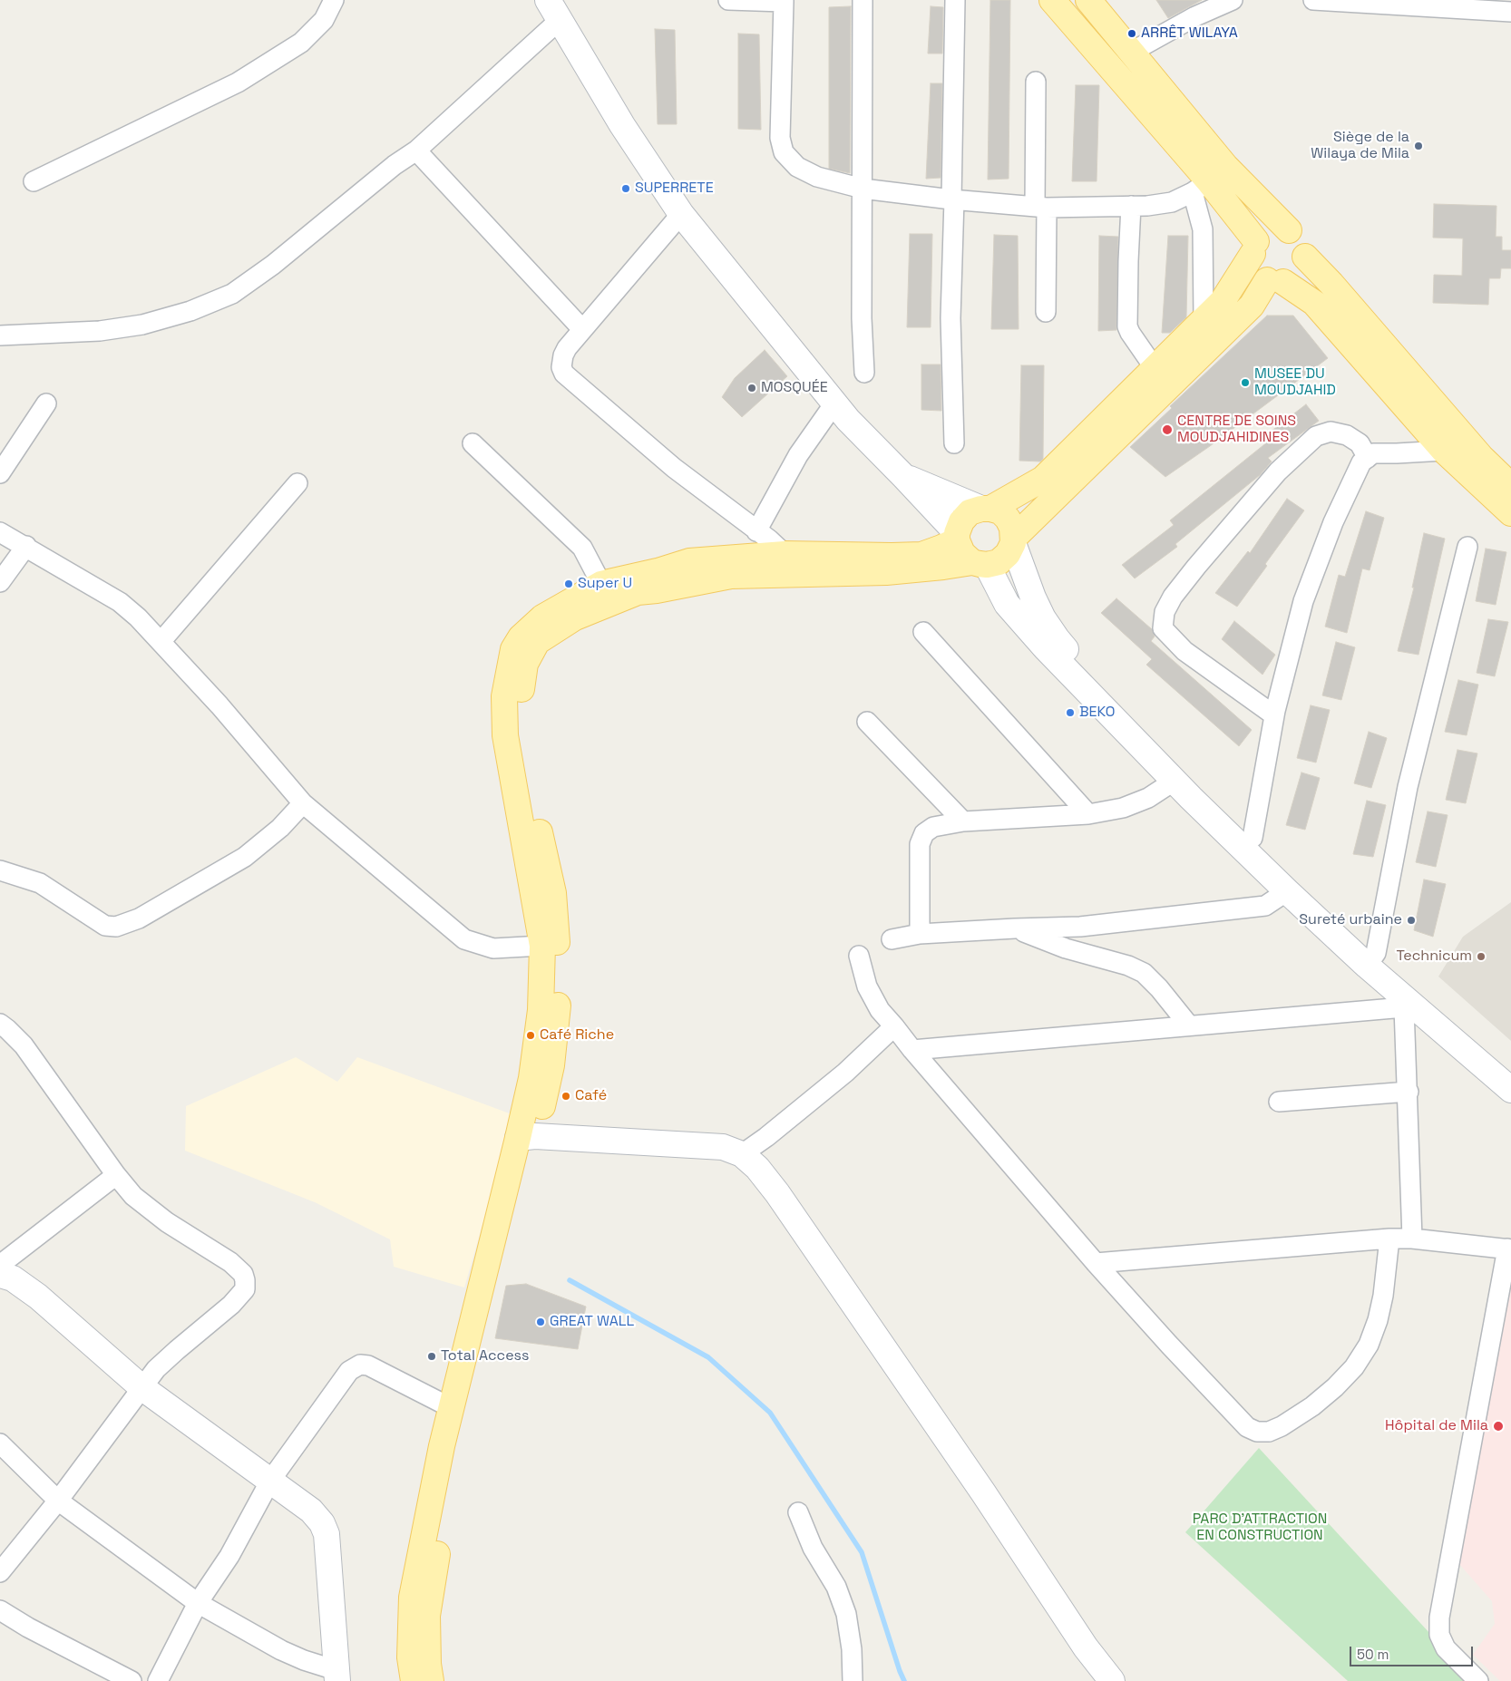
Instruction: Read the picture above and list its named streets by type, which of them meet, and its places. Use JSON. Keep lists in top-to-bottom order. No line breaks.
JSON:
{"parks":["PARC D'ATTRACTION EN CONSTRUCTION"],"places":["ARRÊT WILAYA","Siège de la Wilaya de Mila","SUPERRETE","MUSEE DU MOUDJAHID","MOSQUÉE","CENTRE DE SOINS MOUDJAHIDINES","Super U","BEKO","Sureté urbaine","Technicum","Café Riche","Café","GREAT WALL","Total Access","Hôpital de Mila"],"scale_bar":"50 m"}
